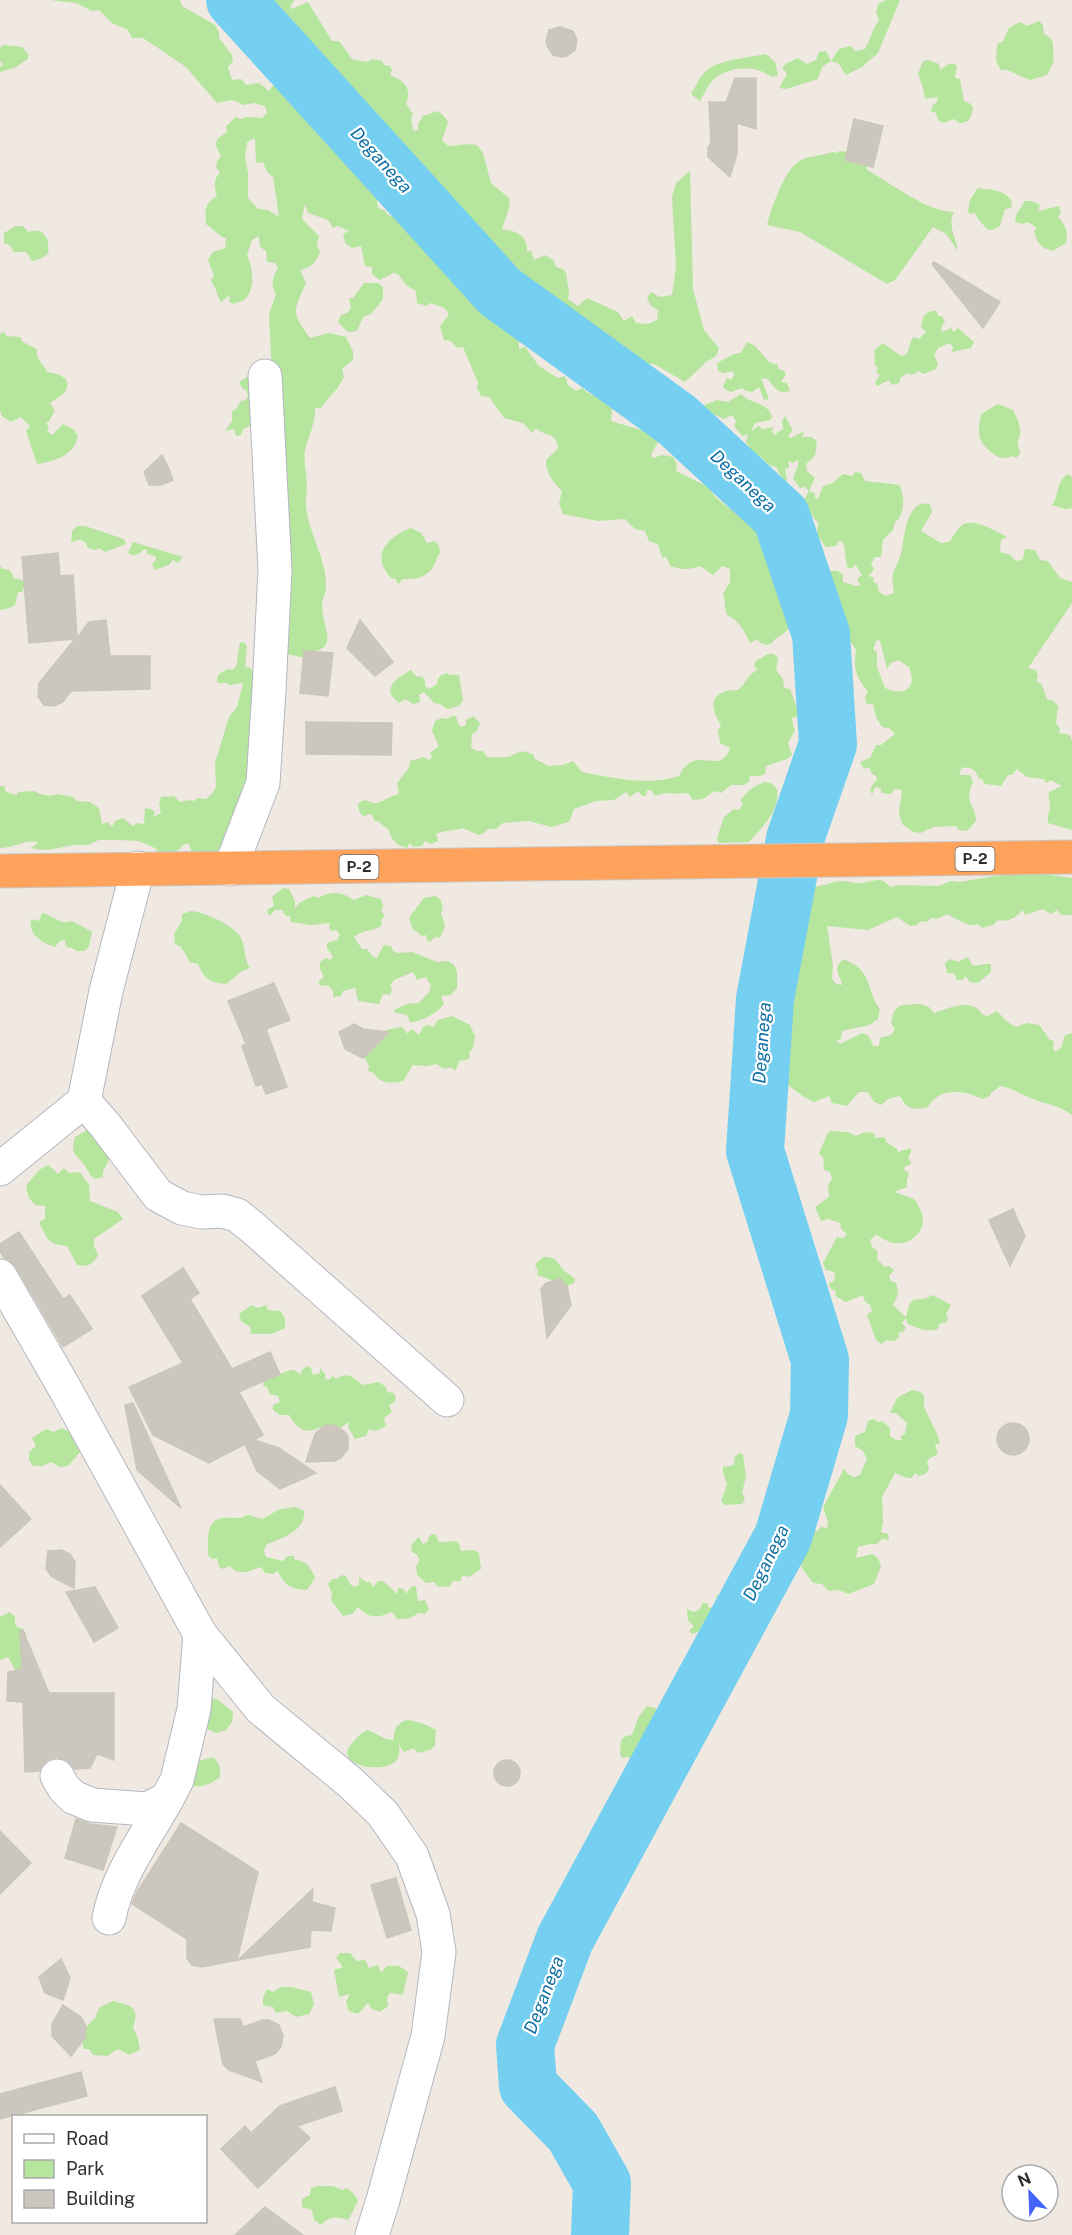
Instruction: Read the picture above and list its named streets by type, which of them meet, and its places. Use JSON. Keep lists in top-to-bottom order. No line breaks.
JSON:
{"streets":{"highway":["P-2"]},"water":["Deganega"],"legend":["Road","Park","Building"],"north":"top left"}
